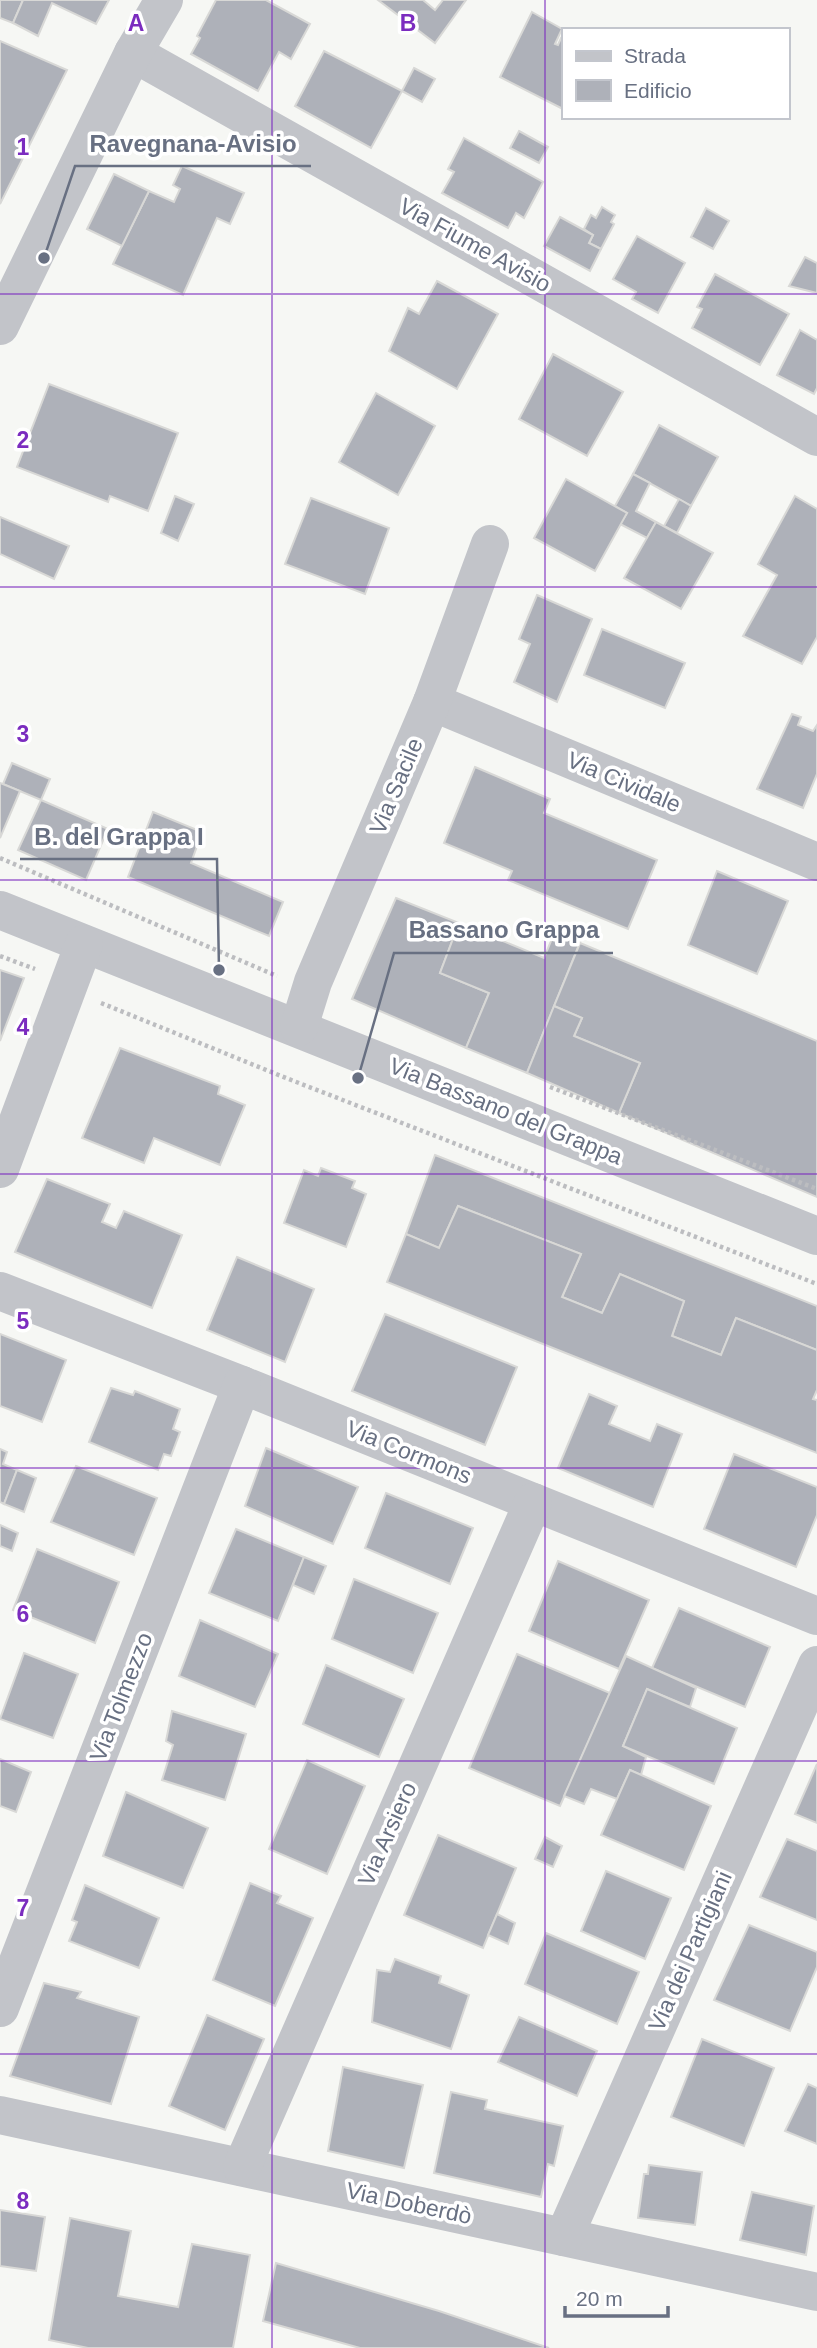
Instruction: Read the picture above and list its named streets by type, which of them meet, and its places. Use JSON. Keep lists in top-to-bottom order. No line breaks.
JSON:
{"streets":{"street":["Via Fiume Avisio","Via Cividale","Via Sacile","Via Bassano del Grappa","Via Cormons","Via Tolmezzo","Via Arsiero","Via dei Partigiani","Via Doberdò"]},"crossings":[["Via Cividale","Via Sacile"],["Via Sacile","Via Bassano del Grappa"],["Via Cormons","Via Tolmezzo"],["Via Cormons","Via Arsiero"],["Via Arsiero","Via Doberdò"],["Via dei Partigiani","Via Doberdò"]],"places":["Ravegnana-Avisio","B. del Grappa I","Bassano Grappa"],"legend":["Strada","Edificio"],"scale_bar":"20 m","grid":{"columns":["A","B"],"rows":["1","2","3","4","5","6","7","8"]}}
